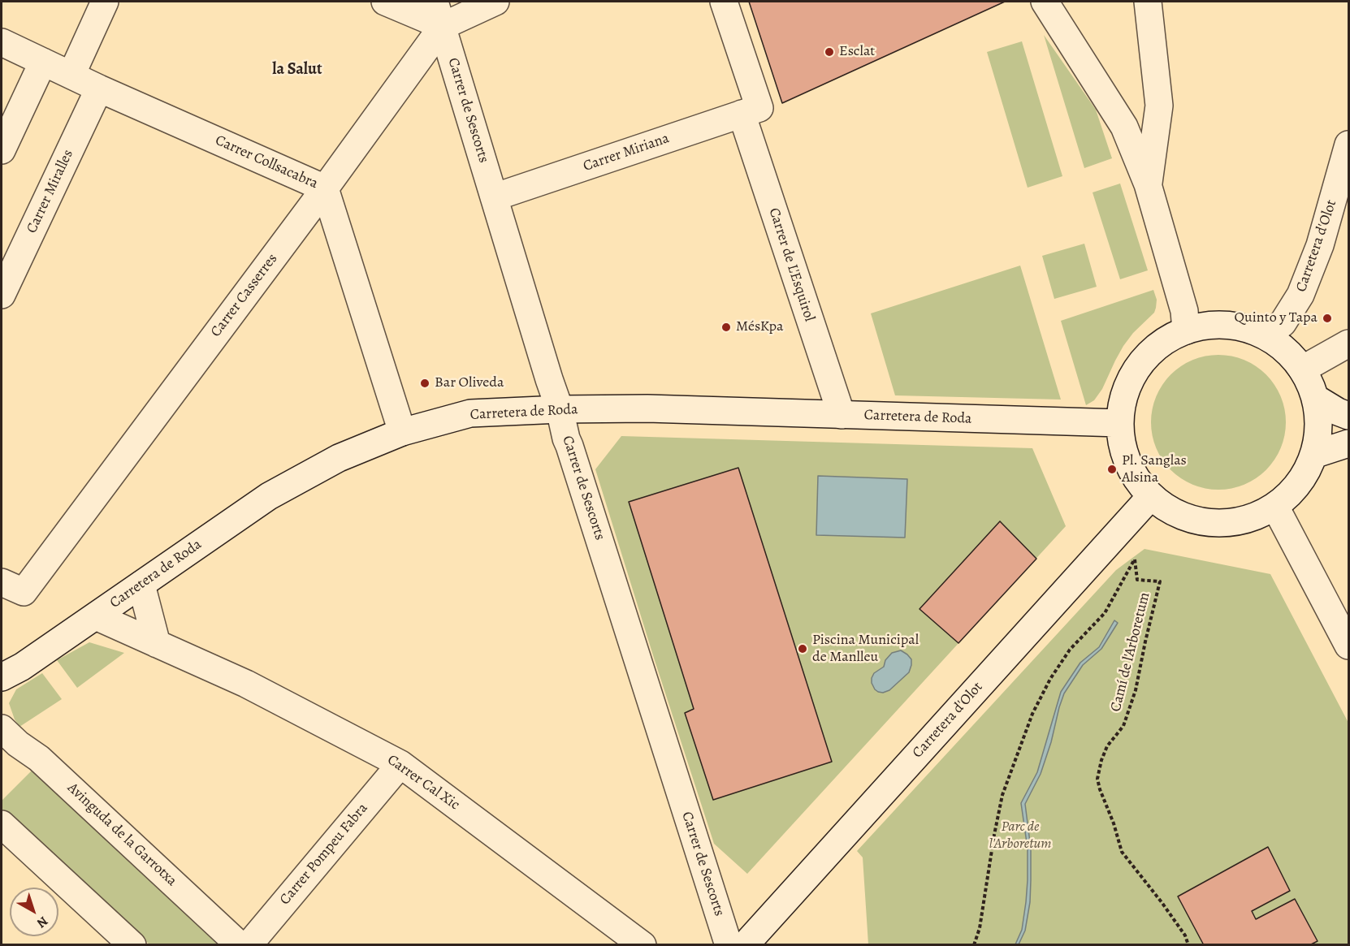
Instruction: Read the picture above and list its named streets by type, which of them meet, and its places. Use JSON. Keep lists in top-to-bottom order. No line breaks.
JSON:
{"streets":{"street":["Carrer de Sescorts","Carrer Miriana","Carrer Collsacabra","Carrer Miralles","Carretera d'Olot","Carrer de L'Esquirol","Carrer Casserres","Carretera de Roda","Carrer Cal Xic","Avinguda de la Garrotxa","Carrer Pompeu Fabra"],"path":["Camí de l'Arboretum"]},"crossings":[["Carrer de Sescorts","Carrer Miriana"],["Carrer de Sescorts","Carrer Casserres"],["Carrer de Sescorts","Carretera de Roda"],["Carrer Miriana","Carrer de L'Esquirol"],["Carrer Collsacabra","Carrer Miralles"],["Carrer Collsacabra","Carrer Casserres"],["Carrer Collsacabra","Carretera de Roda"],["Carrer de L'Esquirol","Carretera de Roda"],["Carretera de Roda","Carrer Cal Xic"],["Carrer Cal Xic","Carrer Pompeu Fabra"]],"districts":["la Salut"],"parks":["Parc de l'Arboretum"],"places":["Esclat","Quinto y Tapa","MésKpa","Bar Oliveda","Pl. Sanglas Alsina","Piscina Municipal de Manlleu"],"north":"bottom right"}
